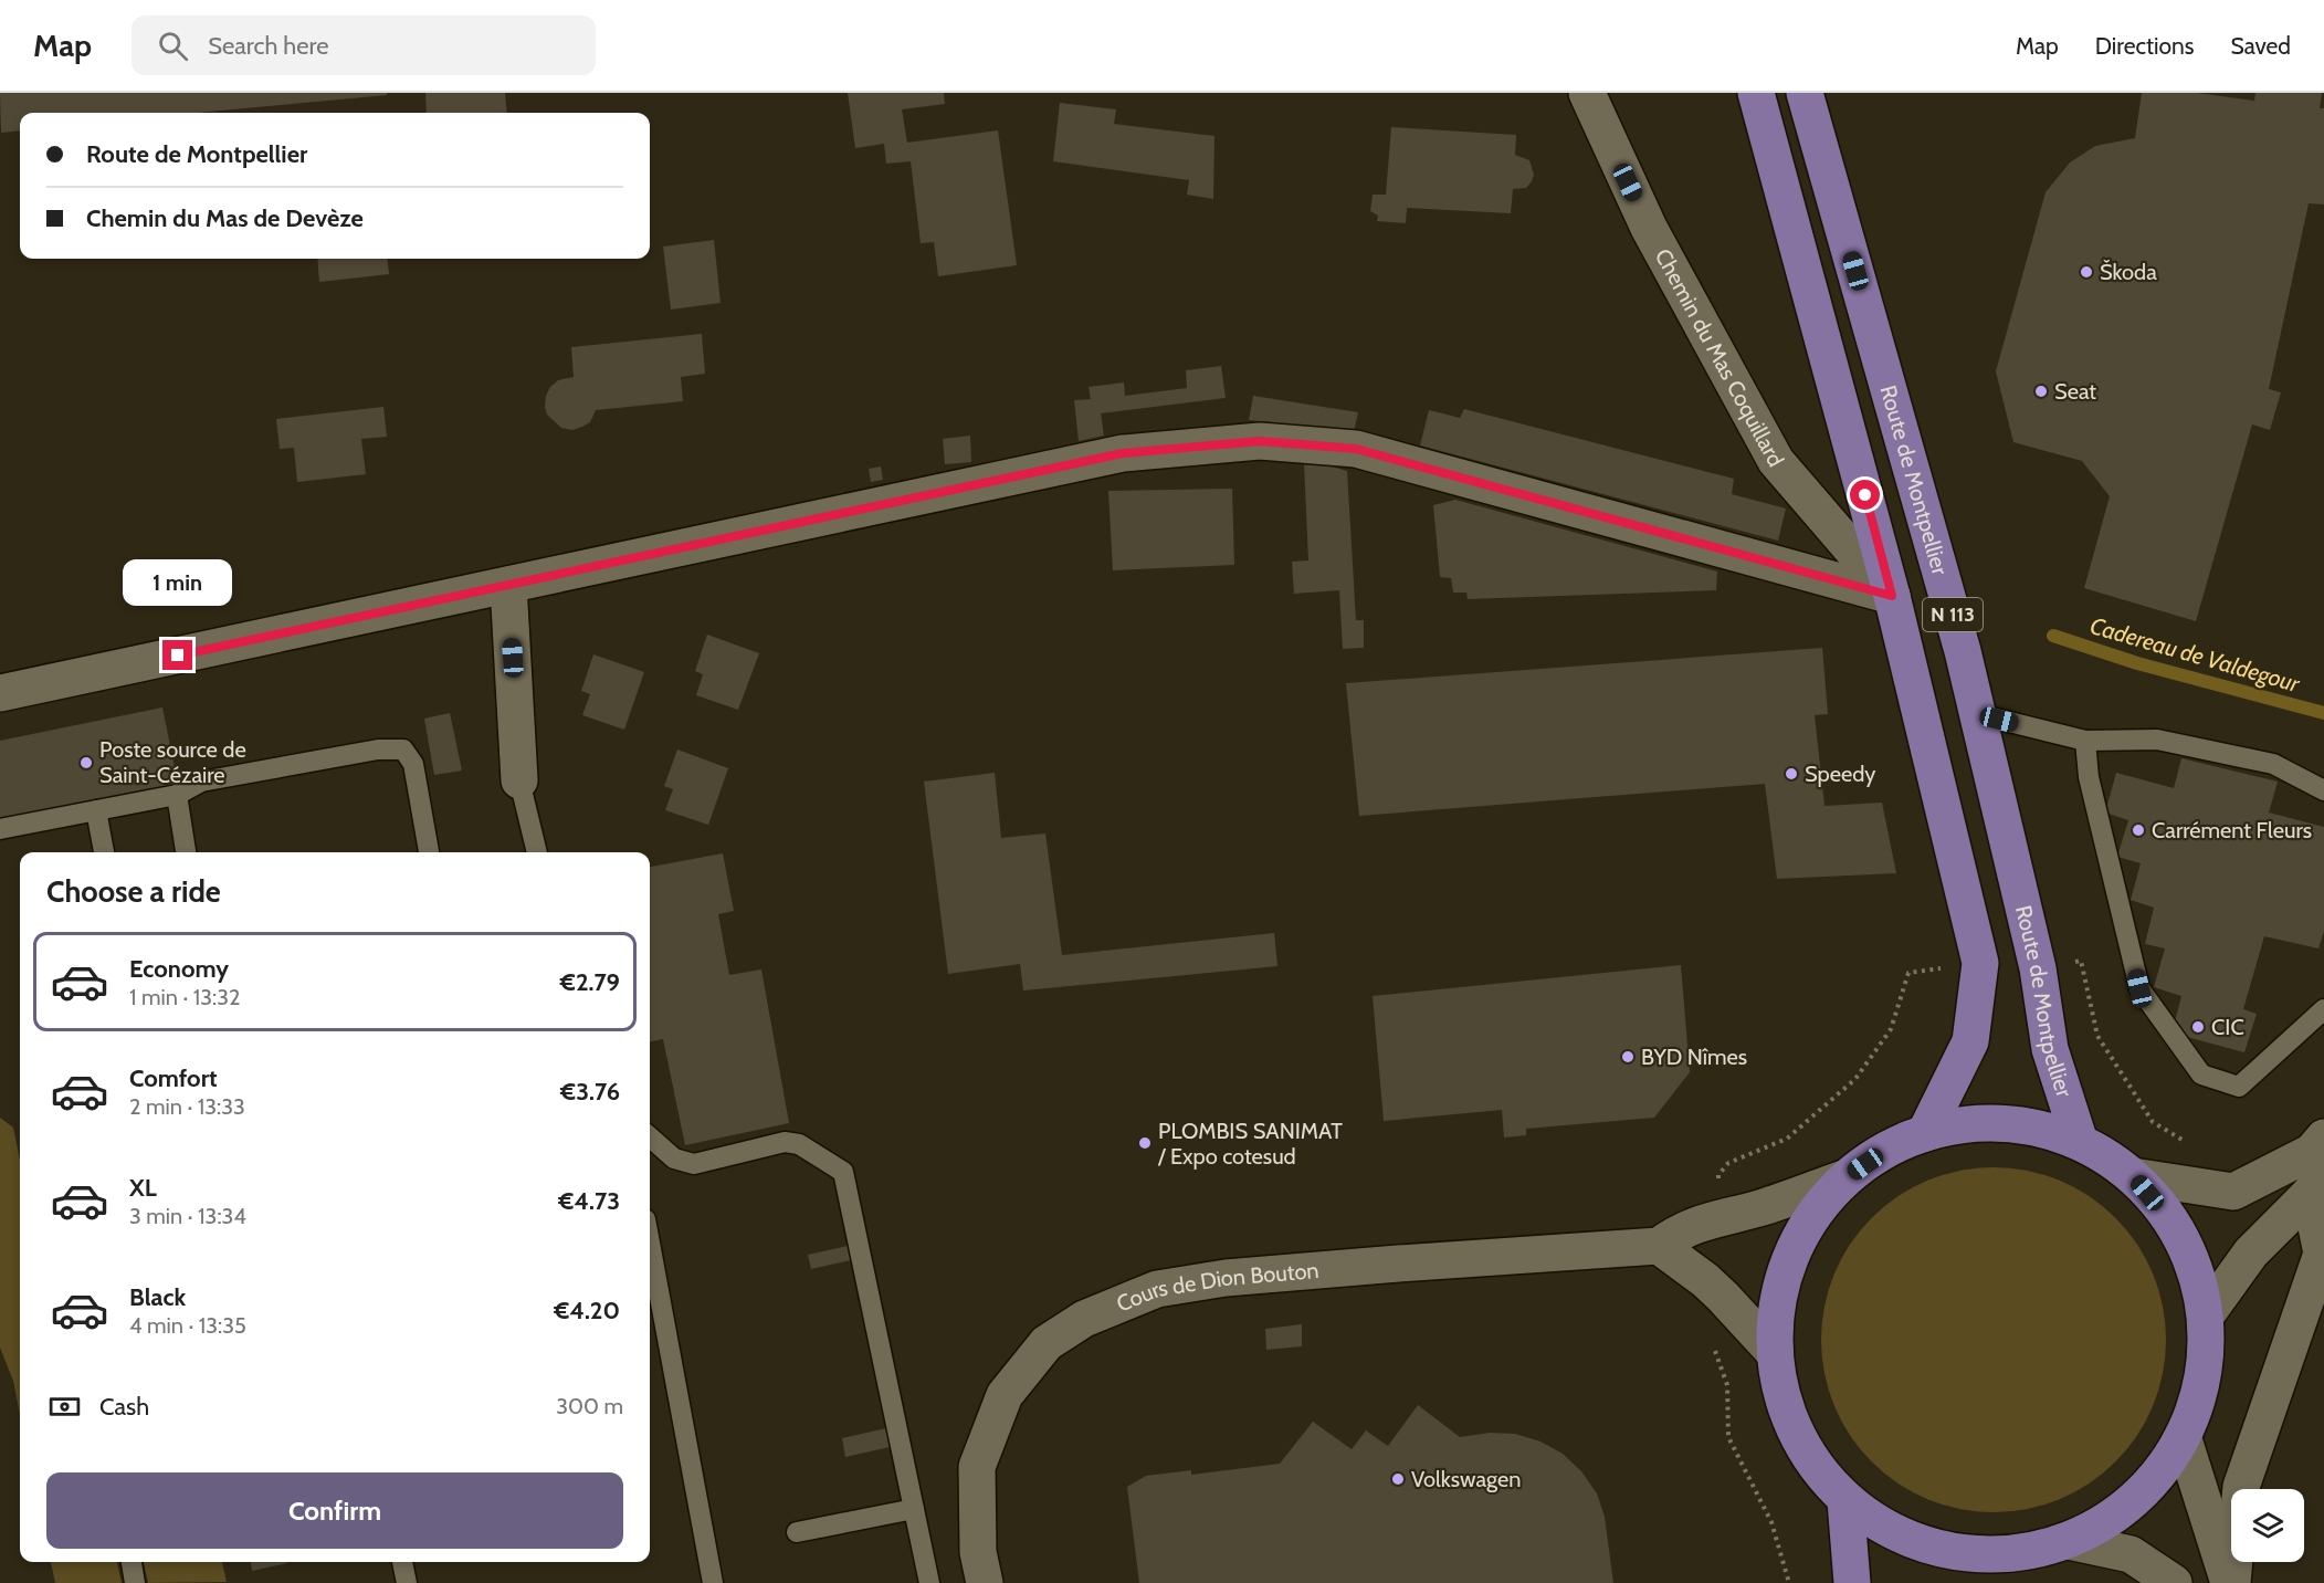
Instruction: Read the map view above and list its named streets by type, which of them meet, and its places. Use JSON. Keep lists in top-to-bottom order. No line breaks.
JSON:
{"streets":{"main road":["Route de Montpellier","N 113"],"street":["Chemin du Mas Coquillard","Cours de Dion Bouton"]},"crossings":[["Chemin du Mas Coquillard","N 113"]],"water":["Cadereau de Valdegour"],"places":["Škoda","Seat","Poste source de Saint-Cézaire","Speedy","Carrément Fleurs","CIC","BYD Nîmes","PLOMBIS SANIMAT / Expo cotesud","Volkswagen"],"page":{"header":"Map","search":"Search here","nav":["Map","Directions","Saved"],"banner":["Route de Montpellier","Chemin du Mas de Devèze"],"bubble":"1 min","heading":"Choose a ride","list":[{"name":"Economy","note":"1 min · 13:32","value":"€2.79"},{"name":"Comfort","note":"2 min · 13:33","value":"€3.76"},{"name":"XL","note":"3 min · 13:34","value":"€4.73"},{"name":"Black","note":"4 min · 13:35","value":"€4.20"}],"pay":["Cash","300 m"],"buttons":"Confirm"}}
